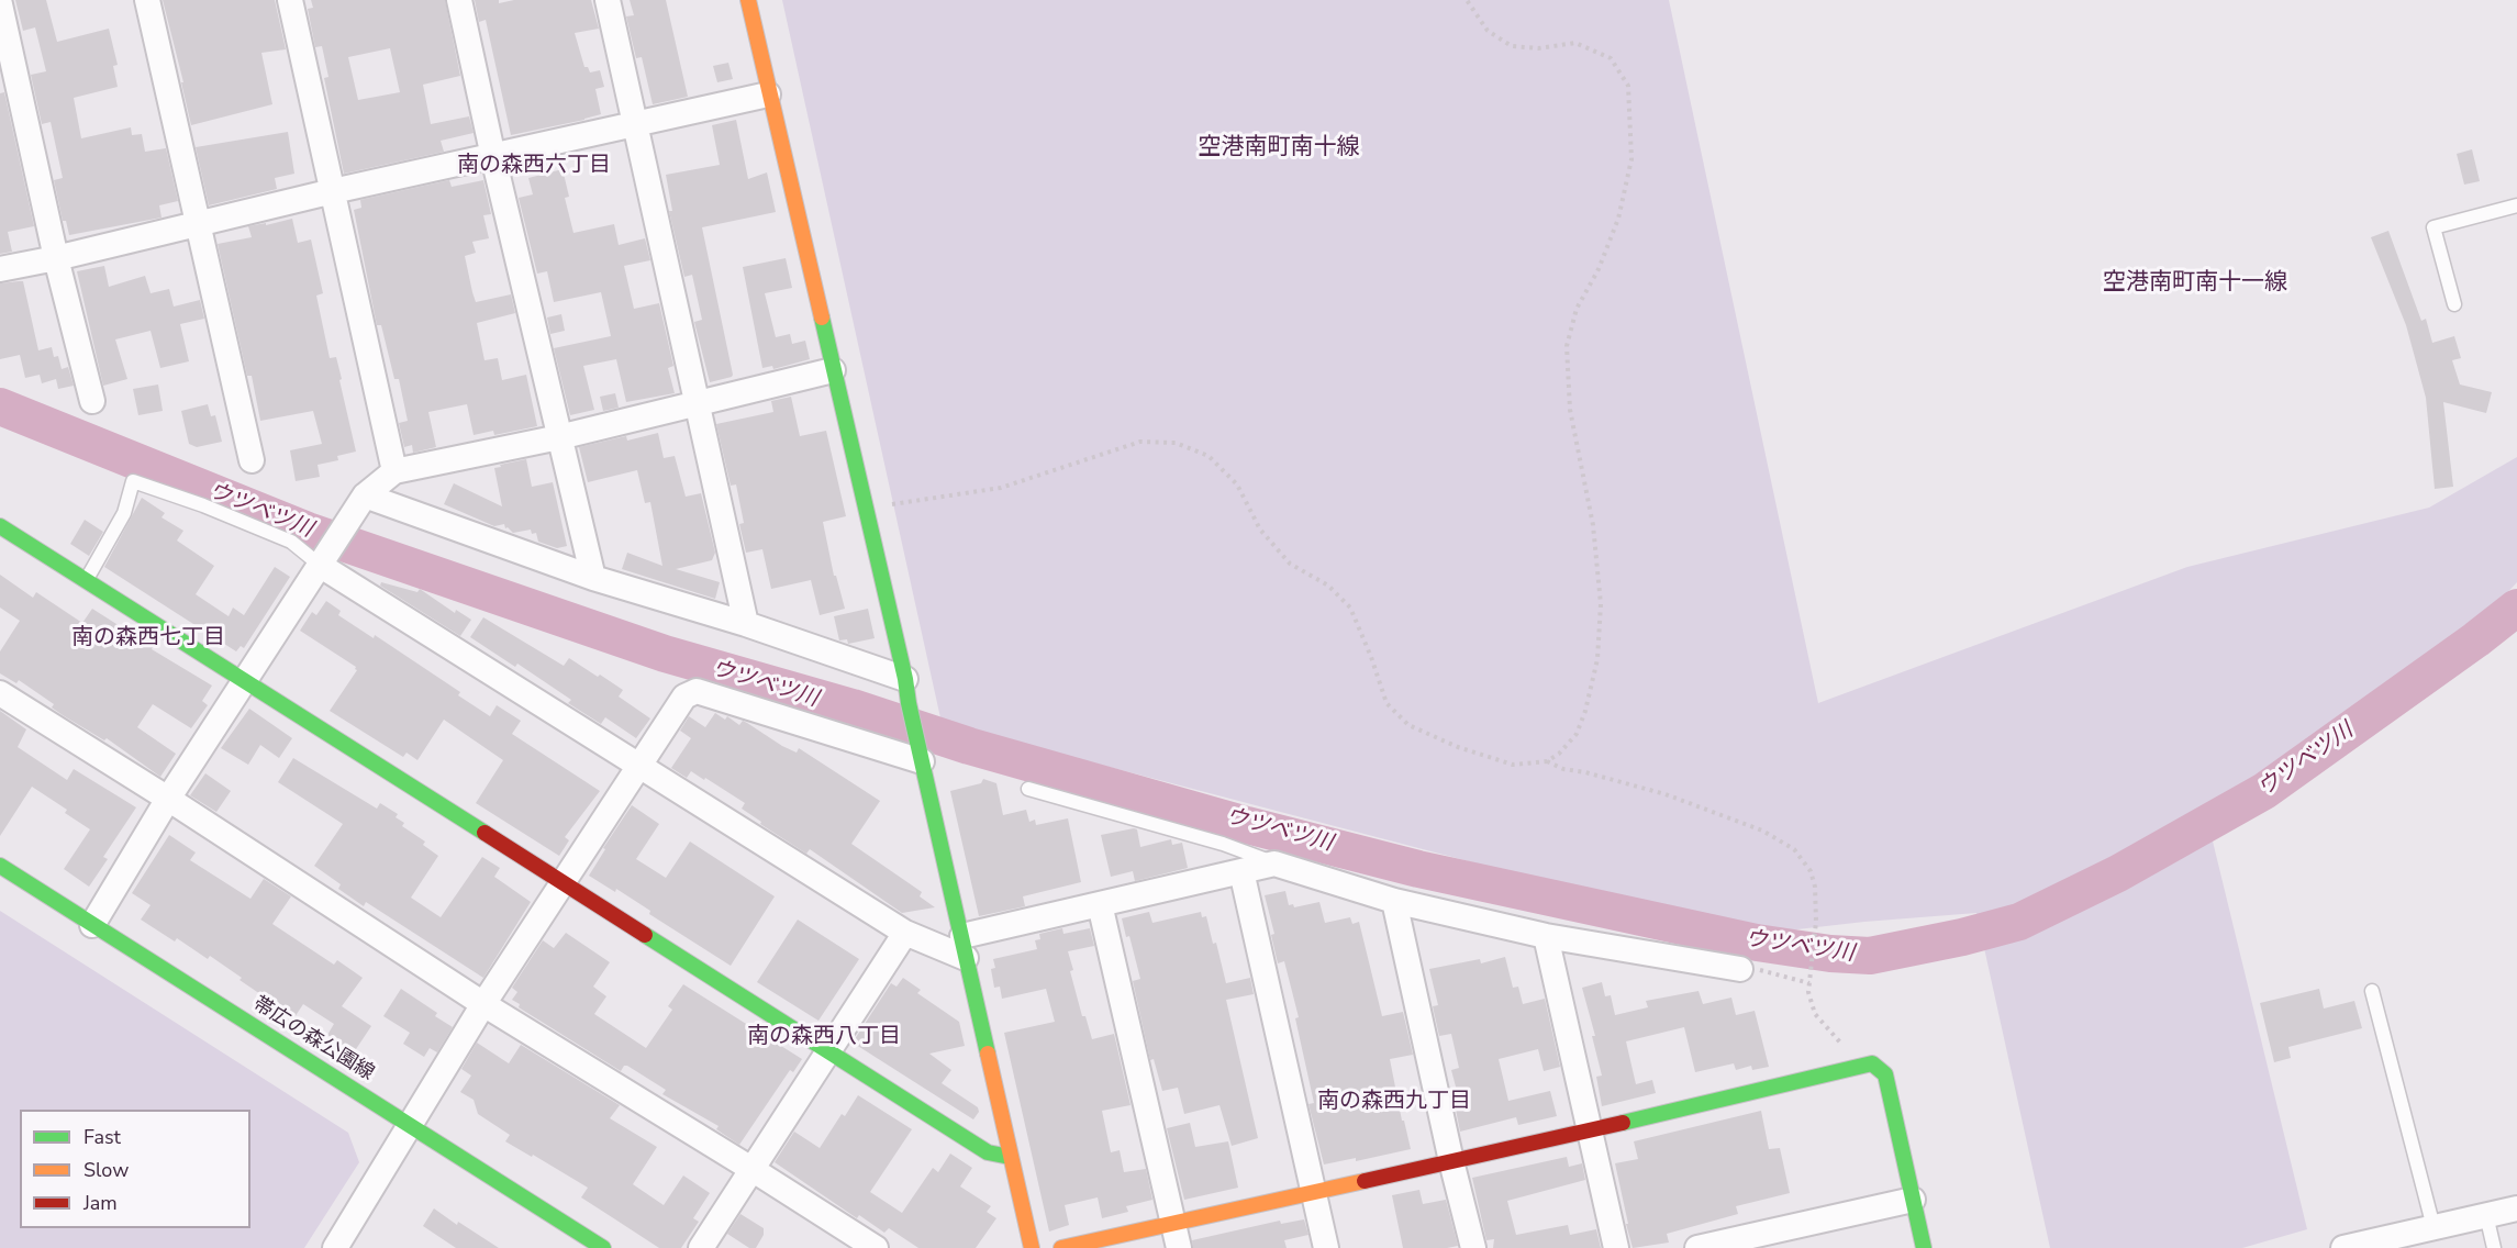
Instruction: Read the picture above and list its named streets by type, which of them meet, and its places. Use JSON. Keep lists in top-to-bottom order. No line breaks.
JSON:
{"streets":{"street":["帯広の森公園線"]},"districts":["空港南町南十線","南の森西六丁目","空港南町南十一線","南の森西七丁目","南の森西八丁目","南の森西九丁目"],"water":["ウツベツ川"],"legend":["Fast","Slow","Jam"]}
